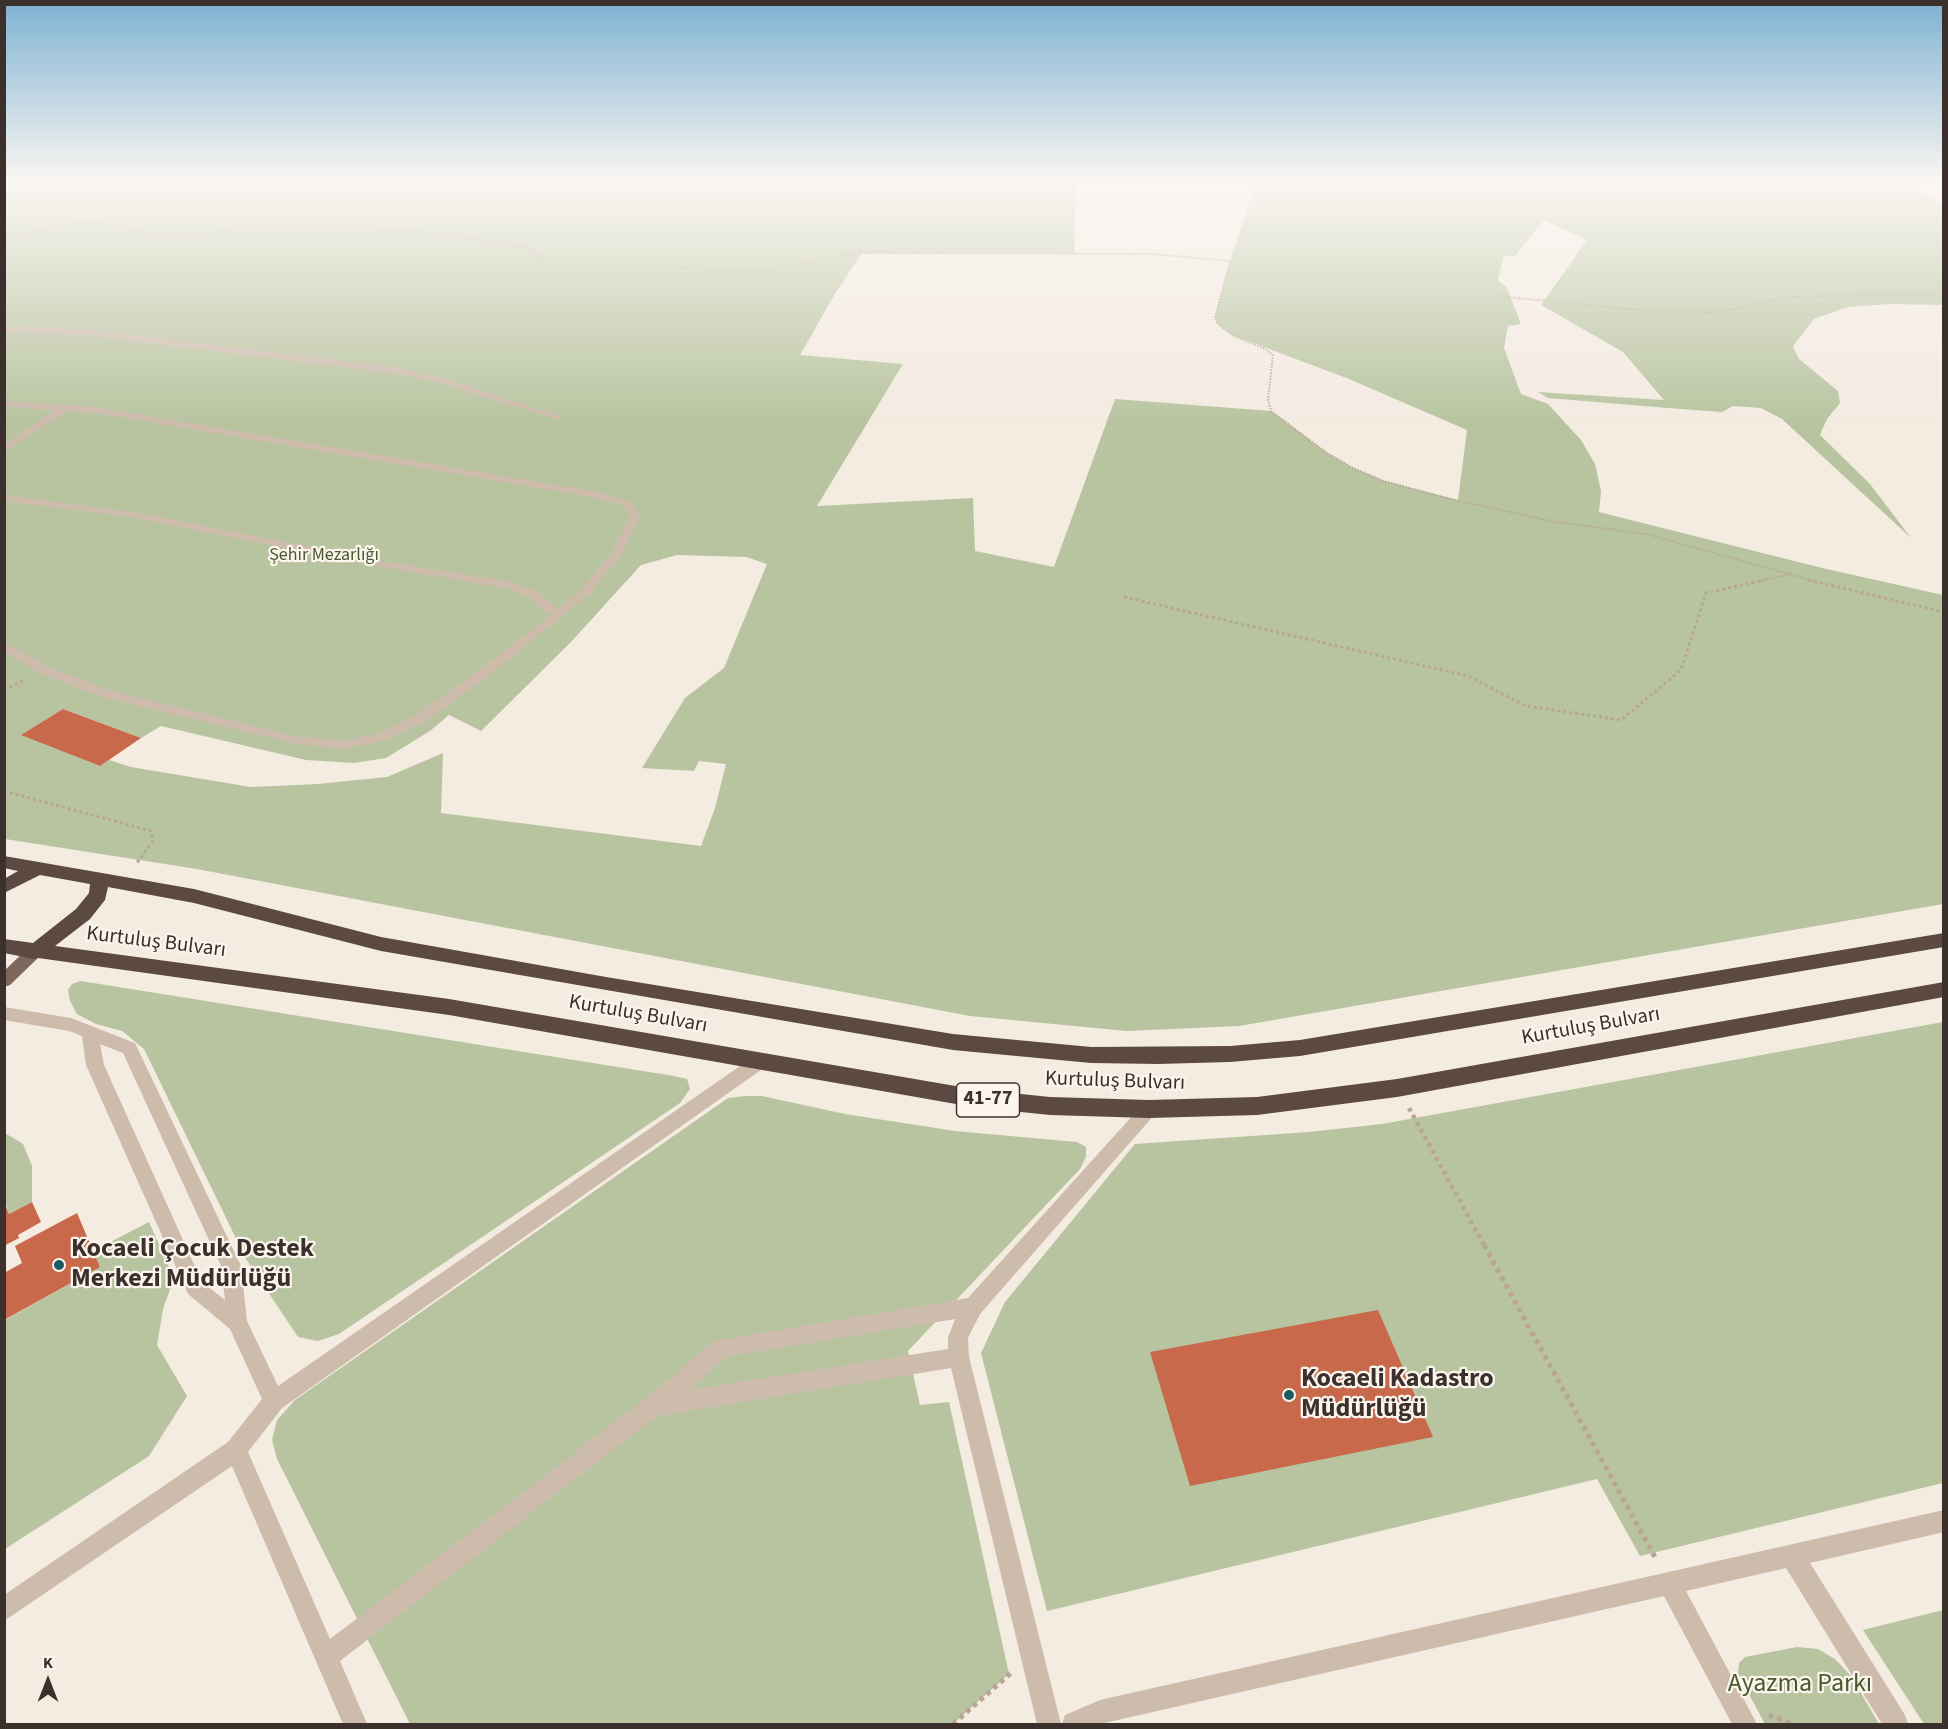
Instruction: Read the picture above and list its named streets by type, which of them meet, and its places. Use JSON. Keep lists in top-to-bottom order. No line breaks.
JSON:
{"streets":{"highway":["Kurtuluş Bulvarı","41-77"]},"parks":["Şehir Mezarlığı","Ayazma Parkı"],"places":["Kocaeli Çocuk Destek Merkezi Müdürlüğü","Kocaeli Kadastro Müdürlüğü"],"north":"top"}
